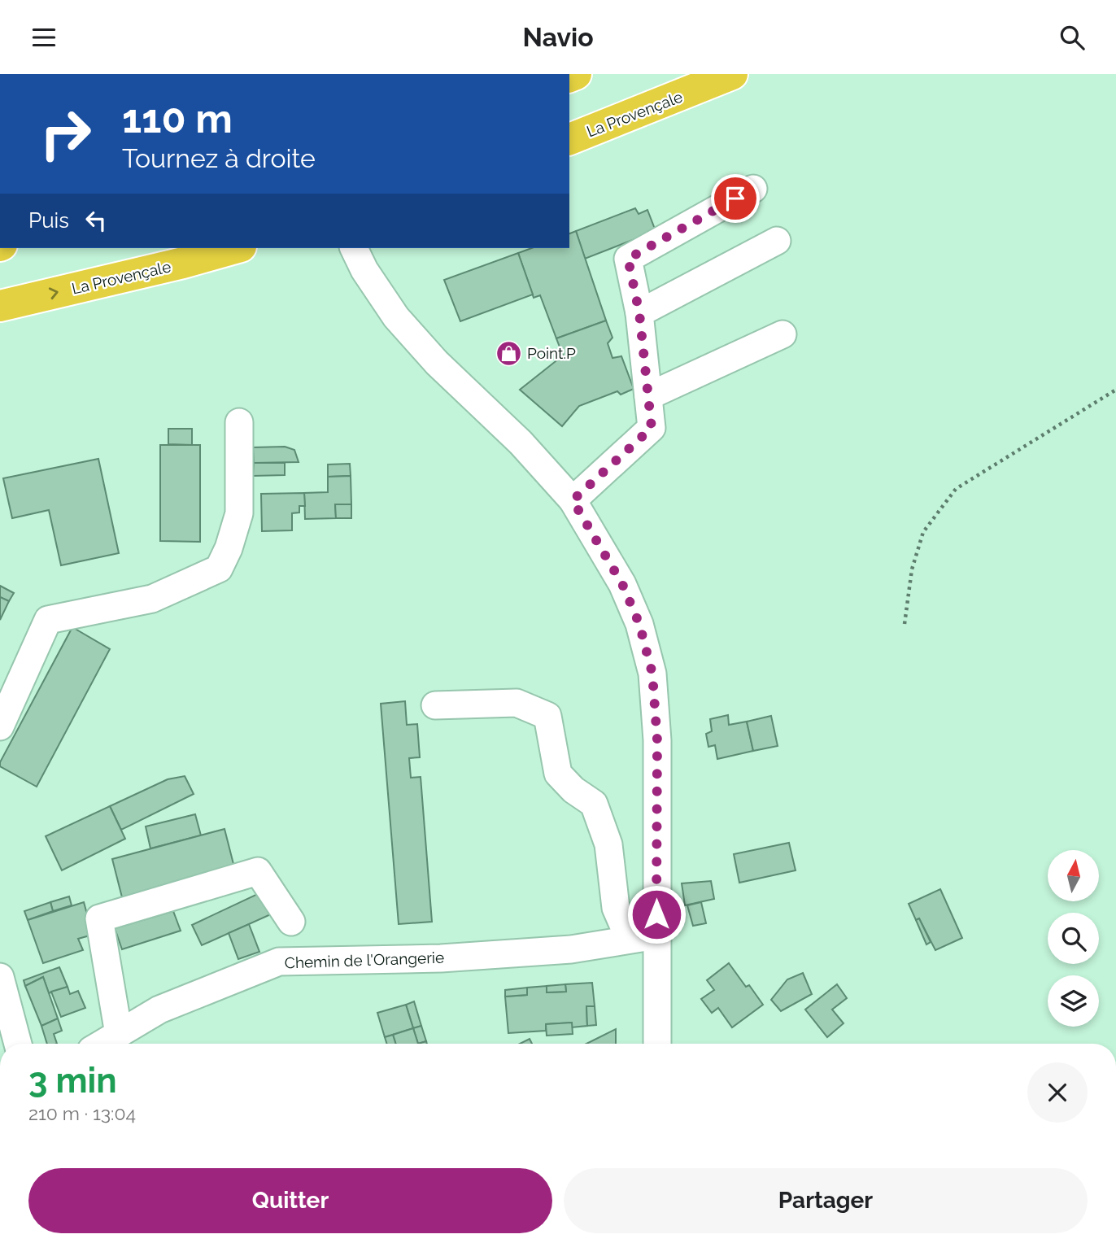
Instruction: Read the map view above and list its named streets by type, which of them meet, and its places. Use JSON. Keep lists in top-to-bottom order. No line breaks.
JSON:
{"streets":{"highway":["La Provençale"],"street":["Chemin de l'Orangerie"]},"one_way":["La Provençale"],"places":{"shop":["Point.P"]},"north":"top","page":{"header":"Navio","turn":["110 m","Tournez à droite"],"then":"Puis","heading":["3 min","210 m · 13:04"],"buttons":["Quitter","Partager"]}}
